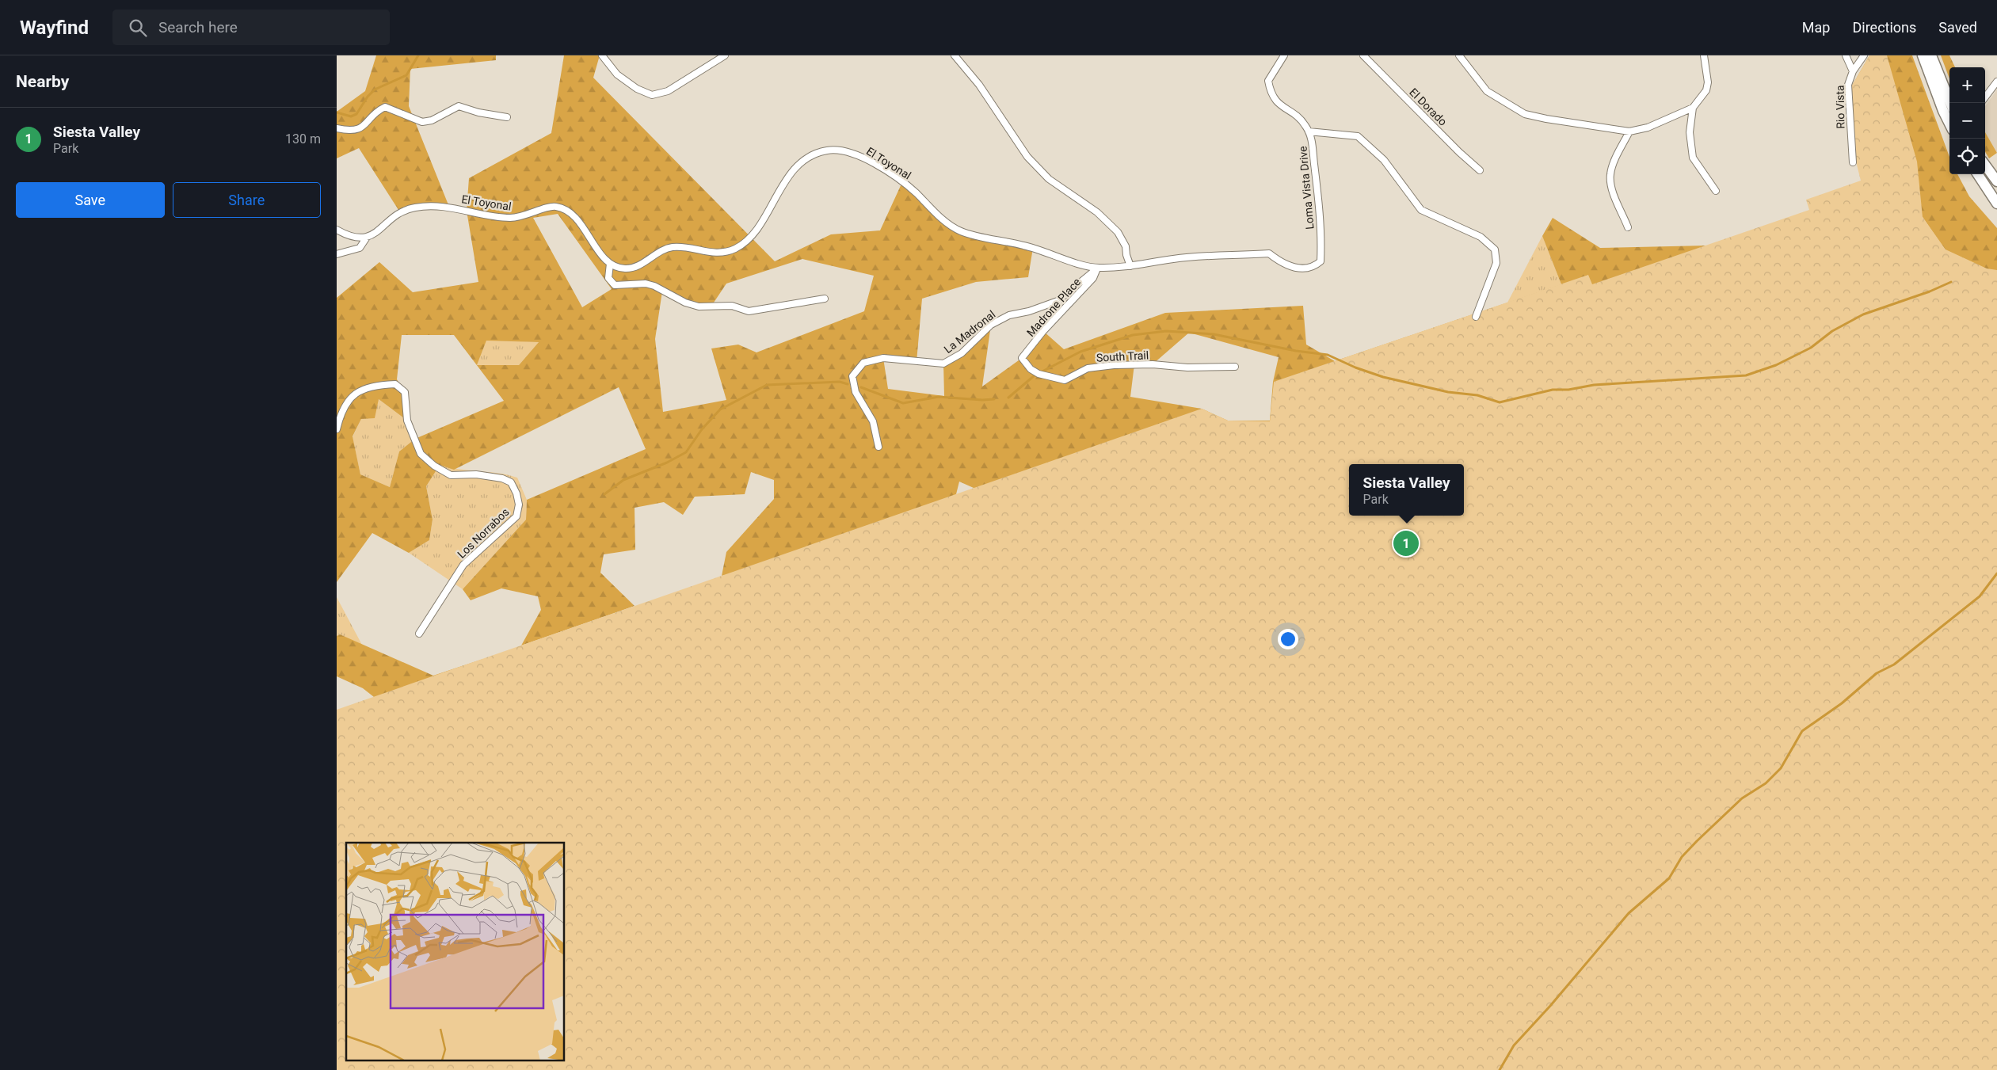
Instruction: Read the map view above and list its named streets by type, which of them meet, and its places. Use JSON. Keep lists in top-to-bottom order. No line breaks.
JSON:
{"streets":{"street":["El Dorado","Rio Vista","El Toyonal","Loma Vista Drive","Madrone Place","La Madronal","South Trail","Los Norrabos"]},"crossings":[["El Toyonal","Loma Vista Drive"],["El Toyonal","Madrone Place"],["El Toyonal","La Madronal"],["Madrone Place","La Madronal"],["Madrone Place","South Trail"]],"page":{"header":"Wayfind","search":"Search here","nav":["Map","Directions","Saved"],"heading":"Nearby","map_buttons":["+","−"],"list":[{"mark":"1","name":"Siesta Valley","note":"Park","value":"130 m"}],"buttons":["Save","Share"],"popup":["Siesta Valley","Park"],"pins":"1"}}
